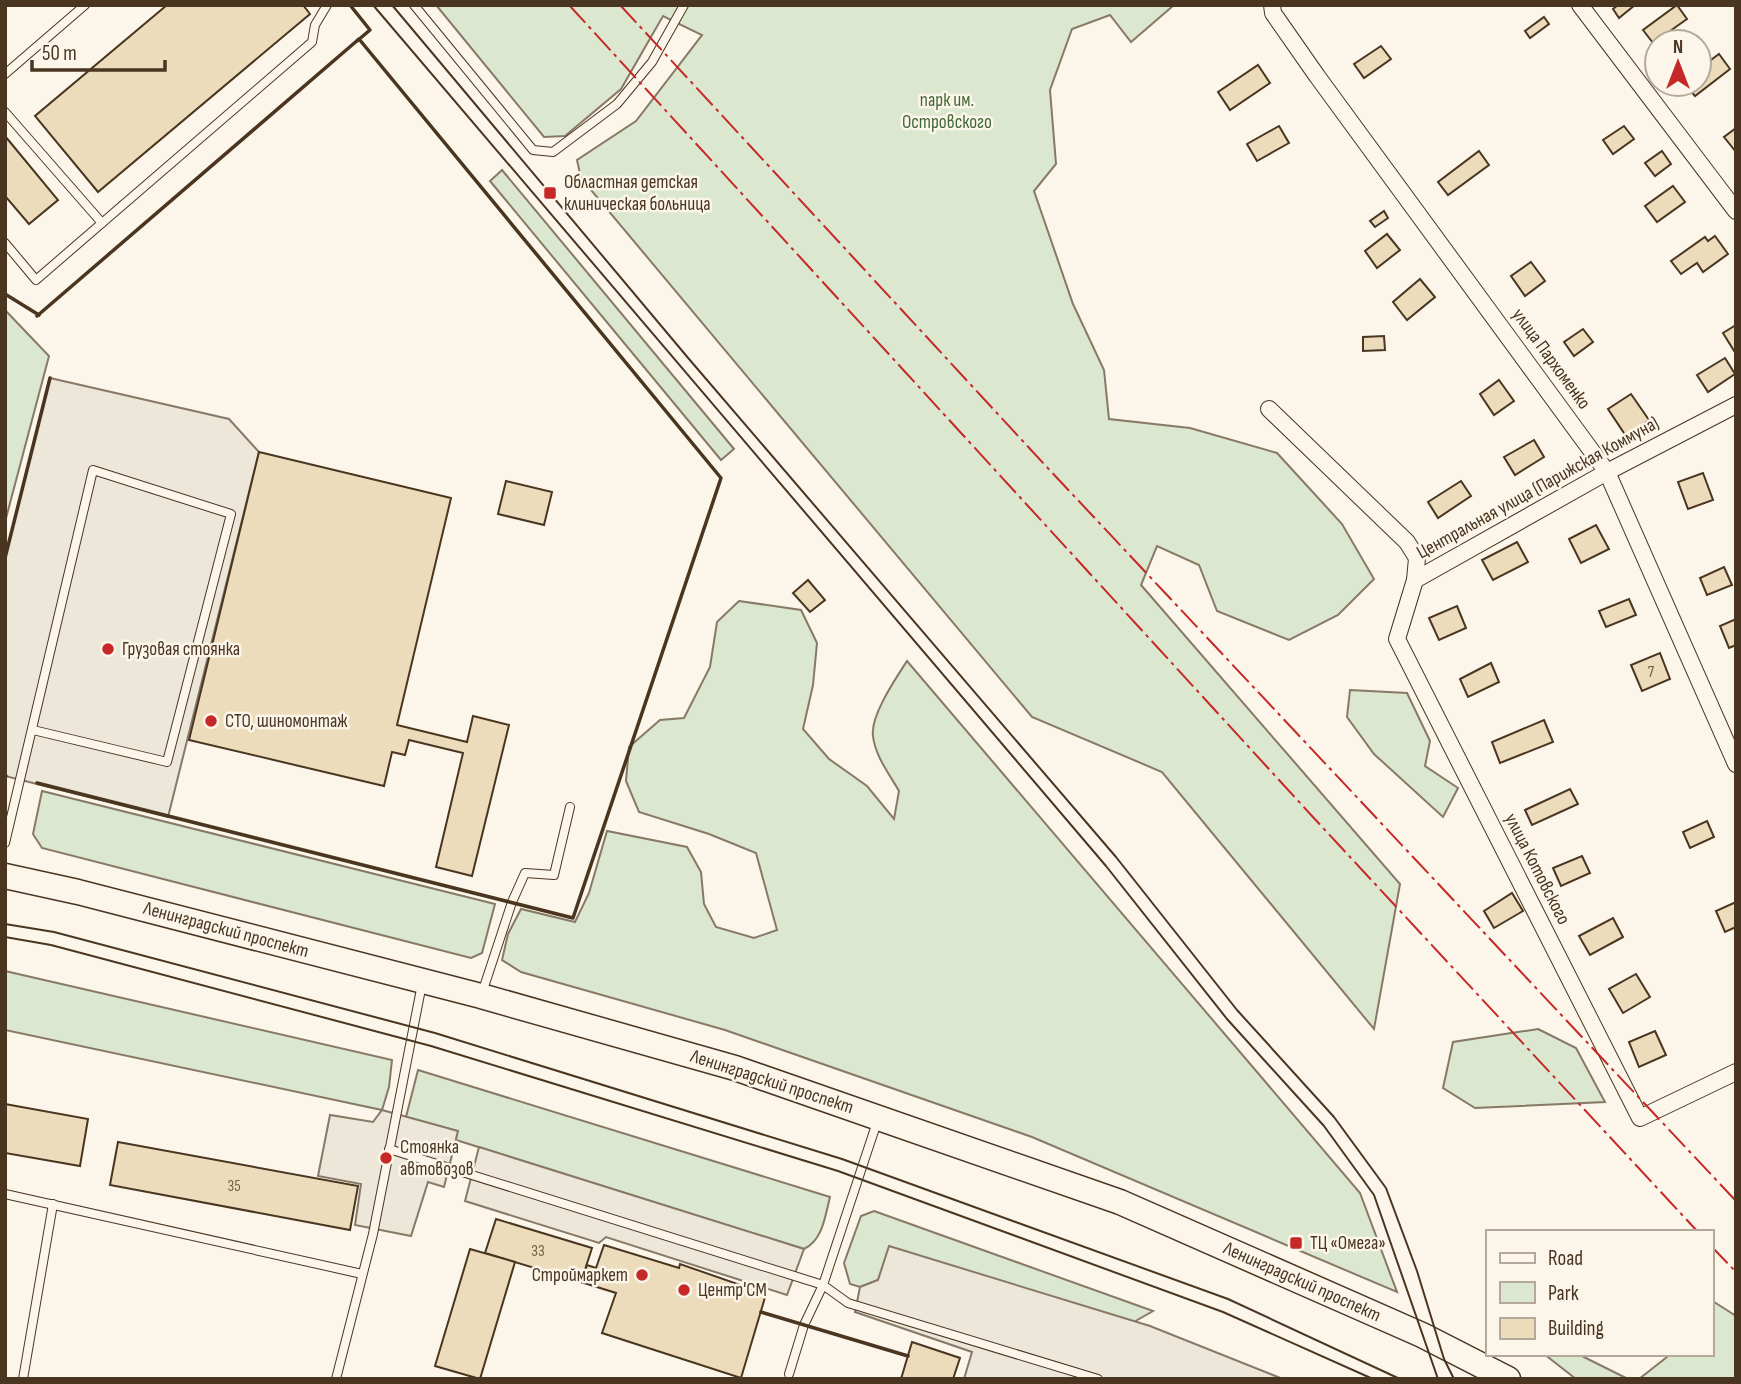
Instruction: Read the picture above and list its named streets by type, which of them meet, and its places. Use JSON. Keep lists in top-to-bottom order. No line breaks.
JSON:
{"streets":{"main road":["Ленинградский проспект"],"street":["улица Пархоменко","Центральная улица (Парижская Коммуна)","улица Котовского"]},"crossings":[["улица Пархоменко","Центральная улица (Парижская Коммуна)"],["Центральная улица (Парижская Коммуна)","улица Котовского"]],"parks":["парк им. Островского"],"places":{"transit":["Областная детская клиническая больница","ТЦ «Омега»"],"other":["Грузовая стоянка","СТО, шиномонтаж","Стоянка автовозов","Строймаркет","Центр'СМ"]},"house_numbers":["7","35","33"],"legend":["Road","Park","Building"],"scale_bar":"50 m","north":"top"}
